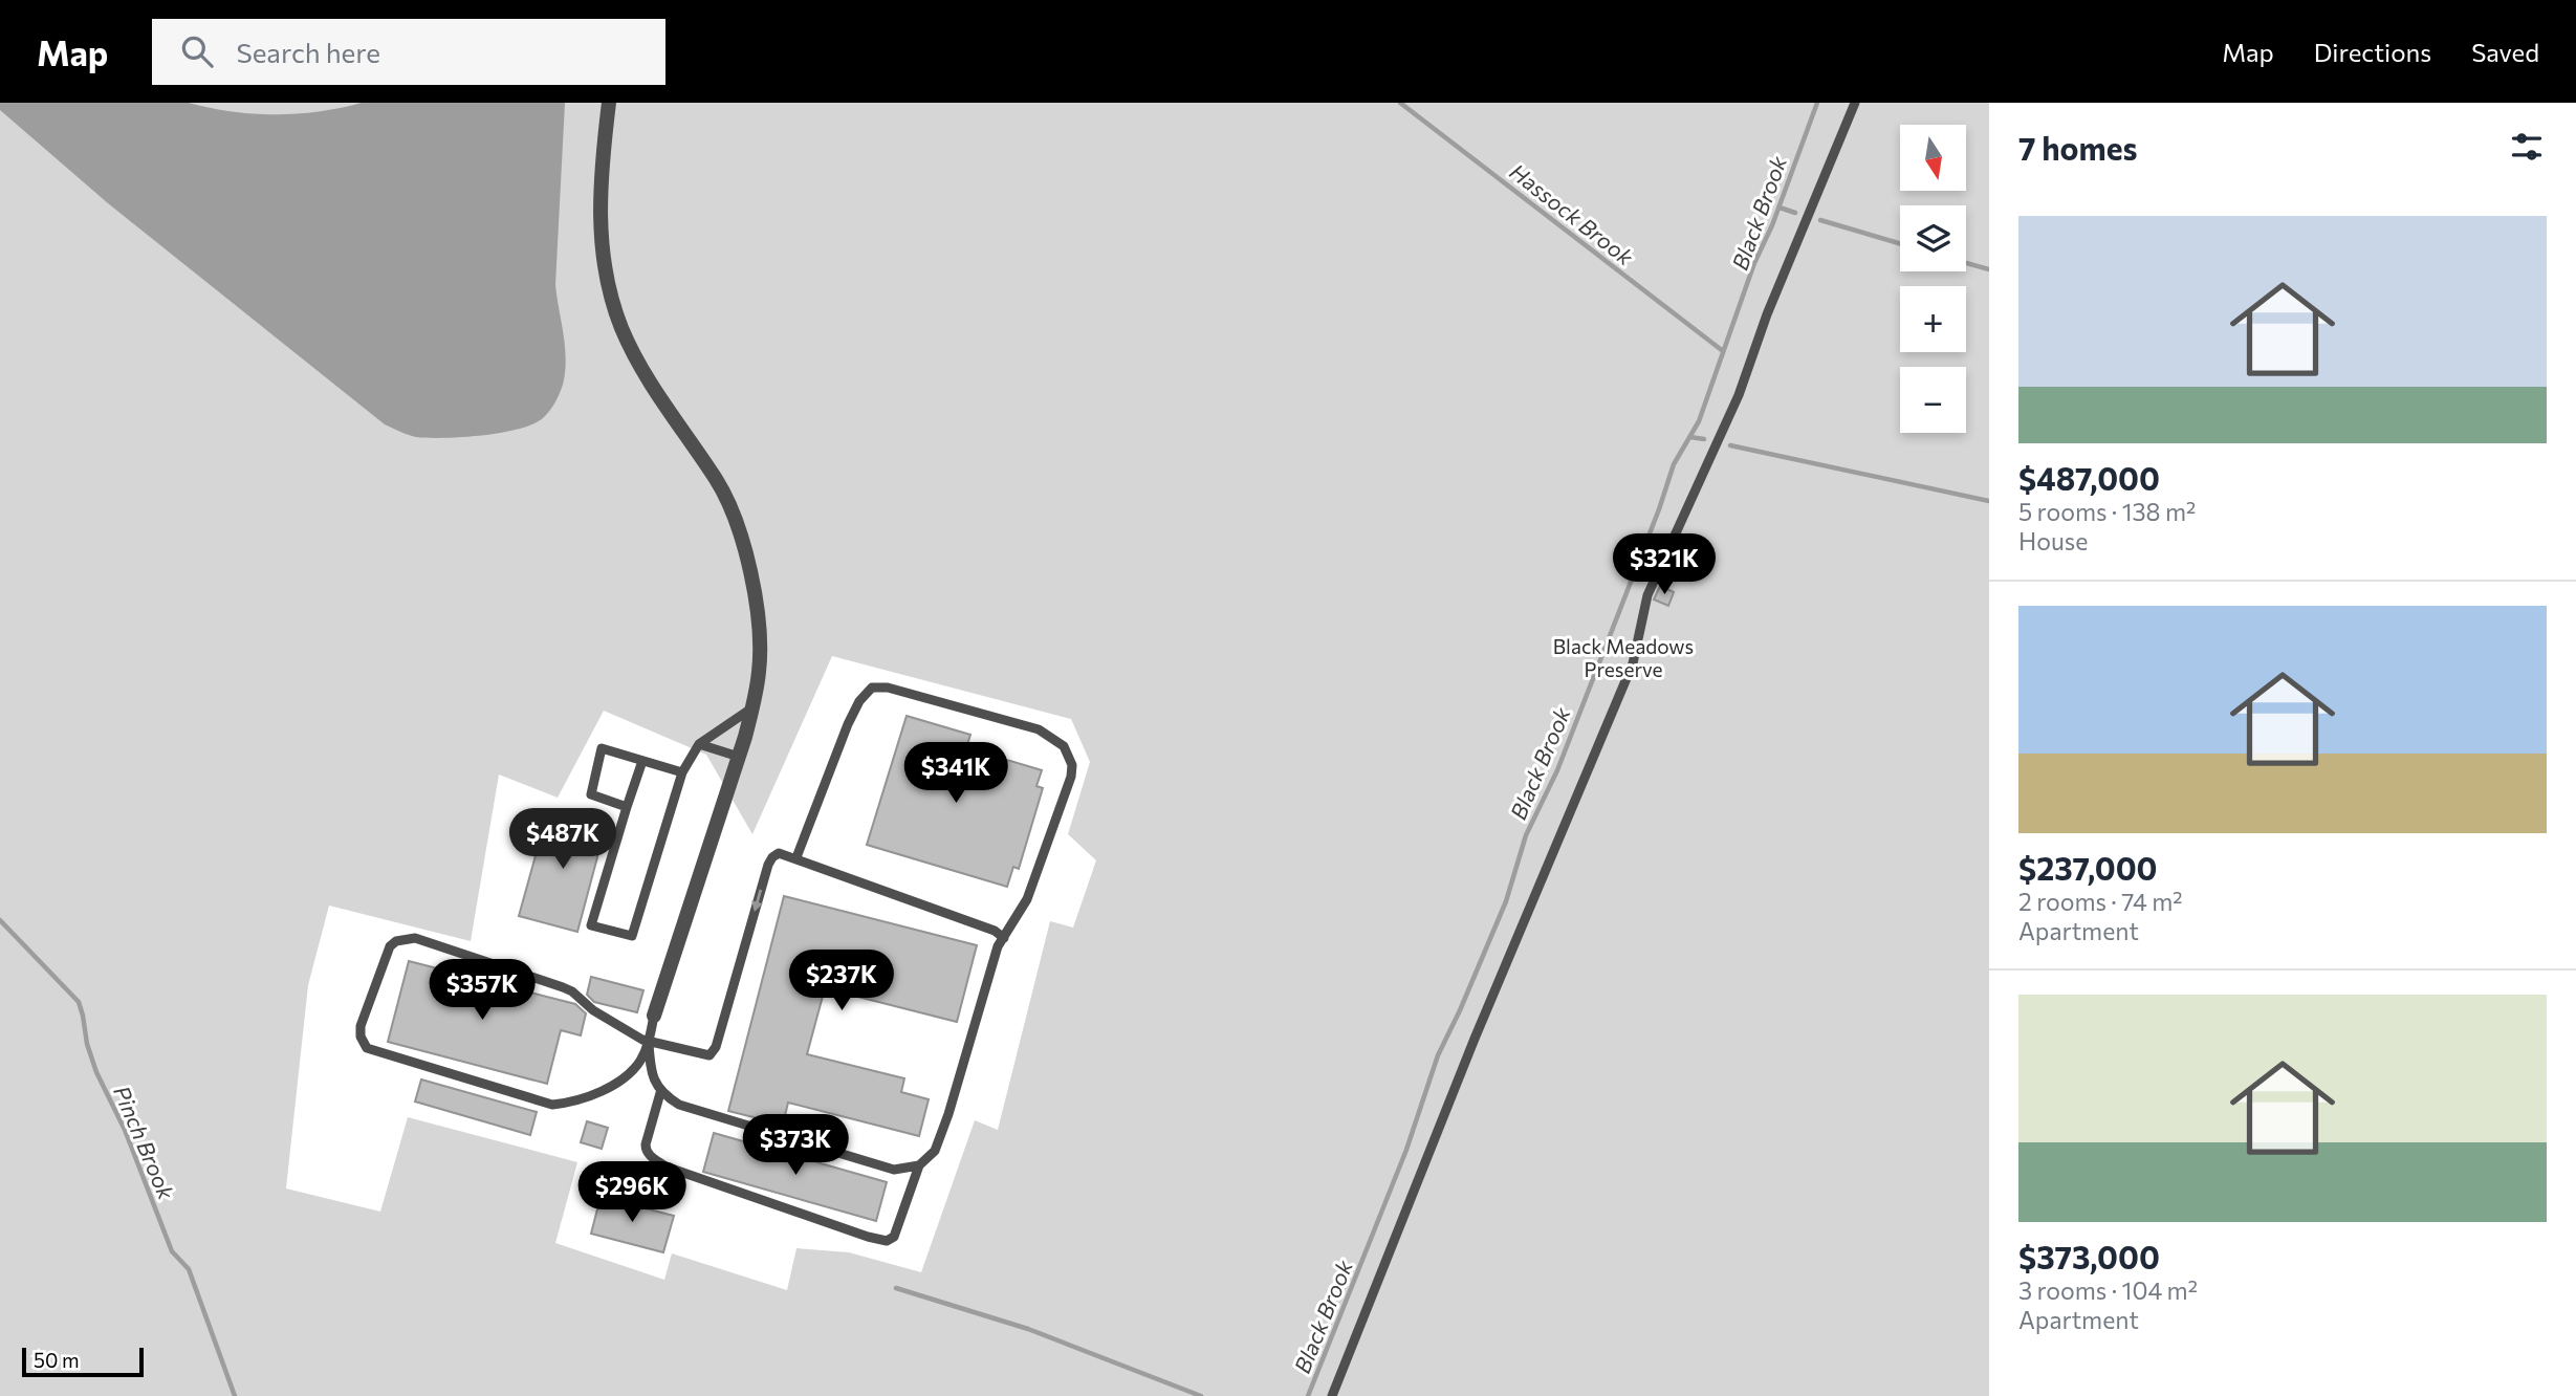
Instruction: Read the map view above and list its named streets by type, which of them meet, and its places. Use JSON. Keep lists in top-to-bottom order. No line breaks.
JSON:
{"water":["Black Brook","Hassock Brook","Pinch Brook"],"parks":["Black Meadows Preserve"],"scale_bar":"50 m","north":"bottom","page":{"header":"Map","search":"Search here","nav":["Map","Directions","Saved"],"heading":"7 homes","map_buttons":["+","−"],"list":[{"name":"$487,000","note":"5 rooms · 138 m² · House"},{"name":"$237,000","note":"2 rooms · 74 m² · Apartment"},{"name":"$373,000","note":"3 rooms · 104 m² · Apartment"}],"price":["$321K","$341K","$487K","$237K","$357K","$373K","$296K"],"scale":"50 m"}}
